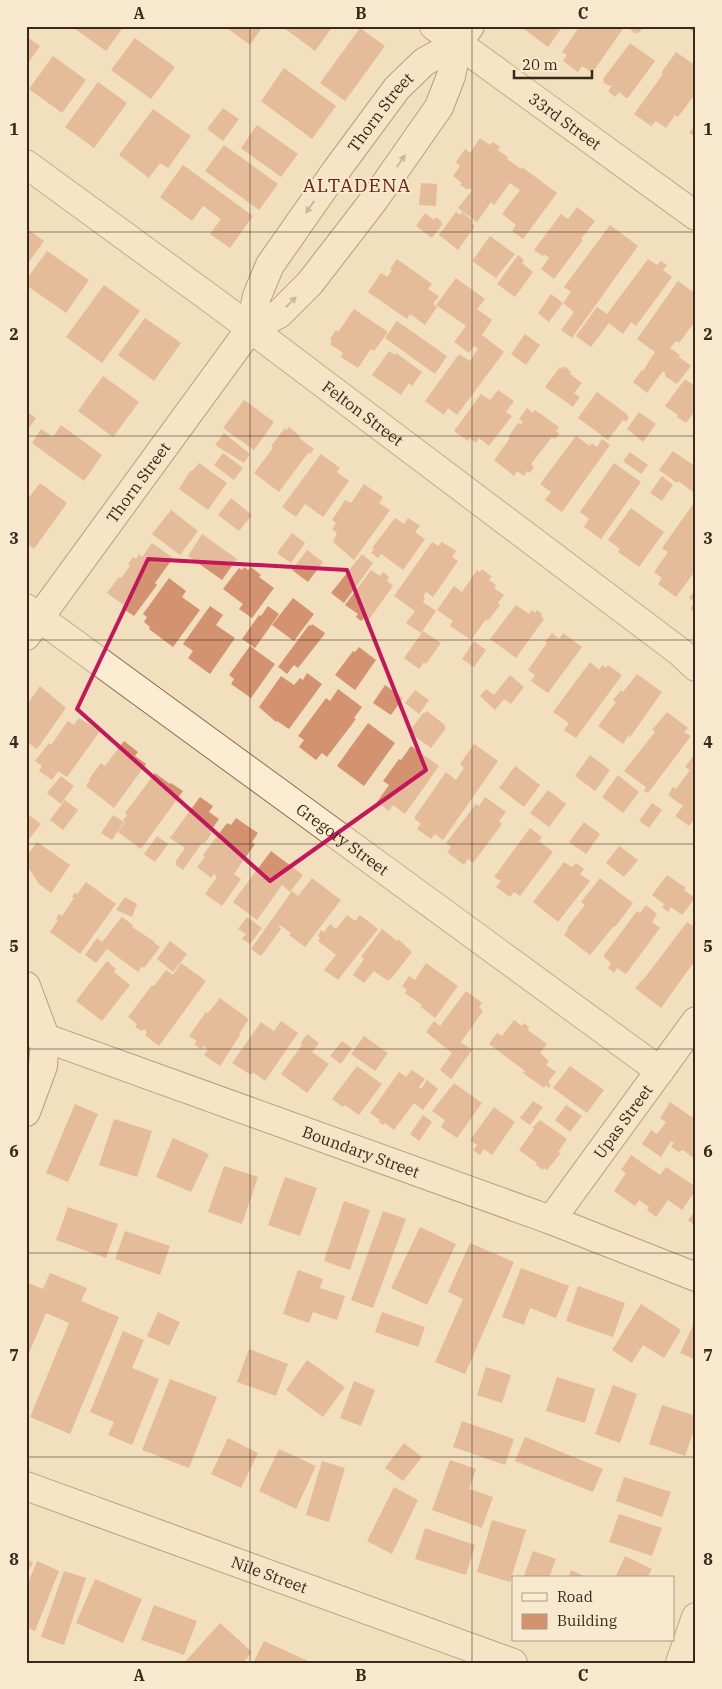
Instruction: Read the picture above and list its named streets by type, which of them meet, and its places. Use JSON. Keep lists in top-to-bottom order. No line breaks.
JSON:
{"streets":{"street":["Thorn Street","33rd Street","Felton Street","Gregory Street","Upas Street","Boundary Street","Nile Street"]},"crossings":[["Thorn Street","33rd Street"],["Thorn Street","Felton Street"],["Thorn Street","Gregory Street"],["Gregory Street","Upas Street"],["Upas Street","Boundary Street"]],"districts":["ALTADENA"],"legend":["Road","Building"],"scale_bar":"20 m","grid":{"columns":["A","B","C"],"rows":["1","2","3","4","5","6","7","8"]}}
